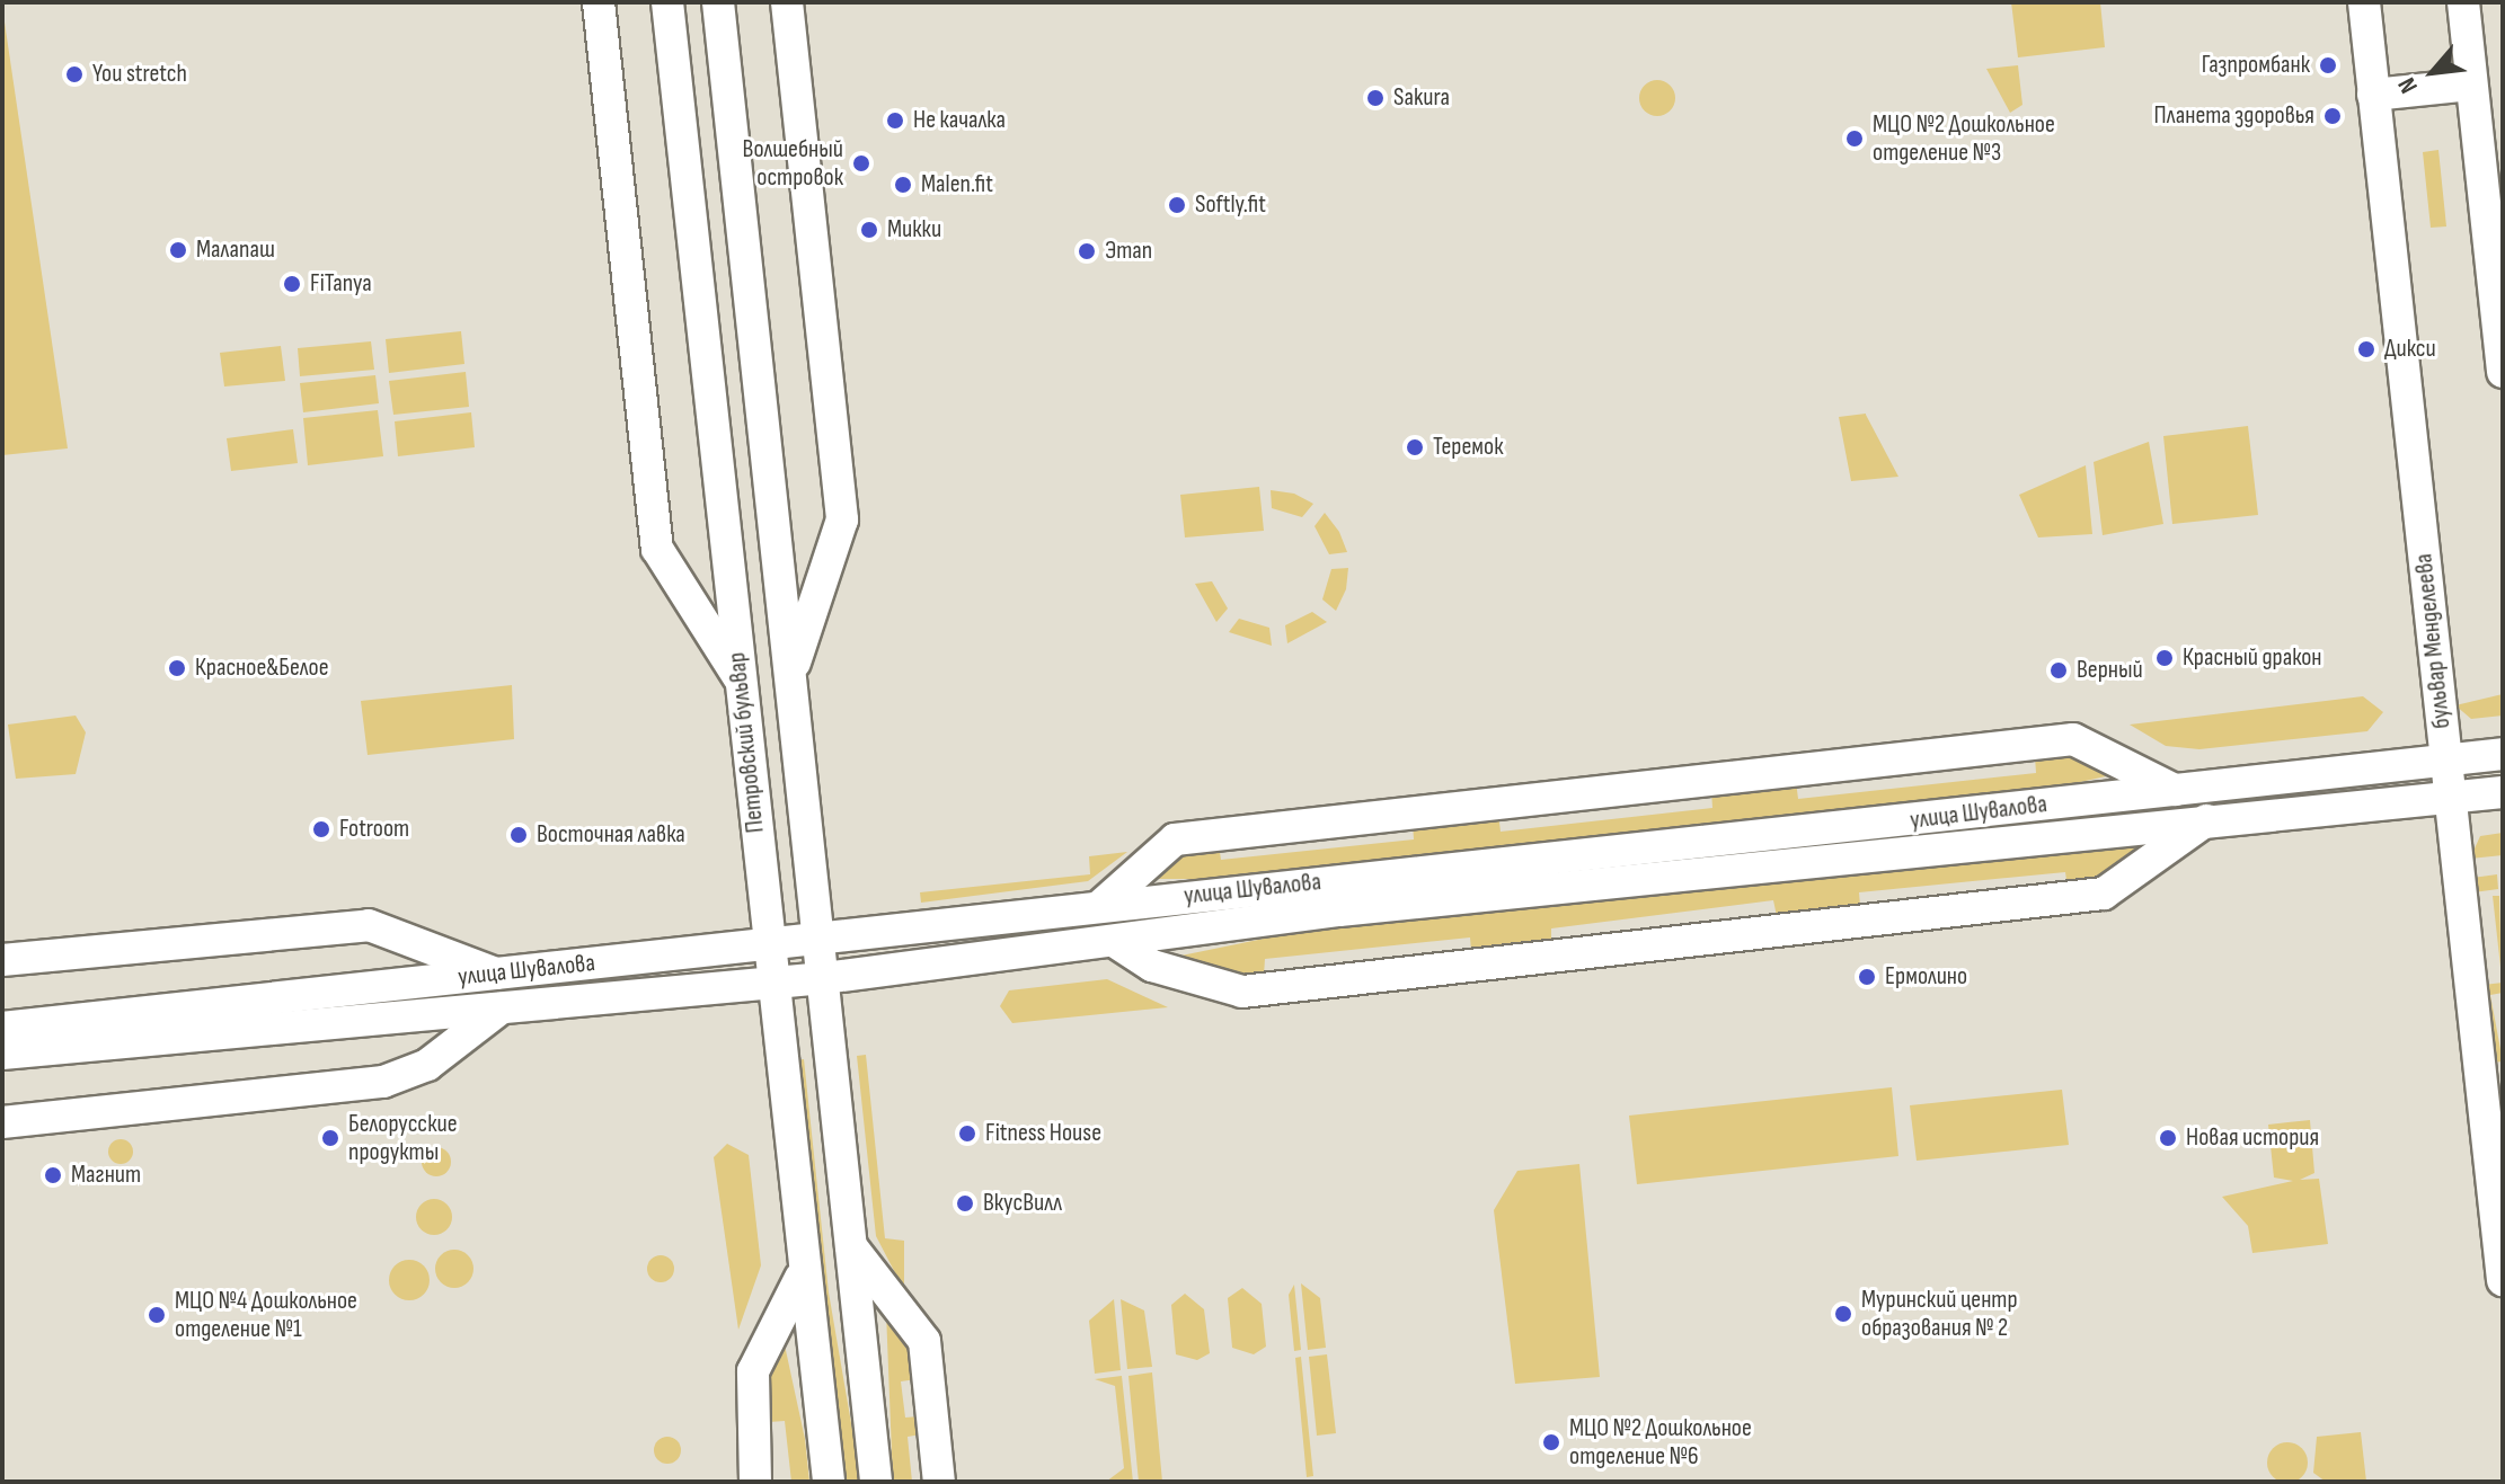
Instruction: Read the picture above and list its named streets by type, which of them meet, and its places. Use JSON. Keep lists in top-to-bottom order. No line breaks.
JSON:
{"streets":{"street":["бульвар Менделеева","Петровский бульвар","улица Шувалова"]},"crossings":[["бульвар Менделеева","улица Шувалова"],["Петровский бульвар","улица Шувалова"]],"places":["Газпромбанк","You stretch","Sakura","Планета здоровья","Не качалка","МЦО №2 Дошкольное отделение №3","Волшебный островок","Malen.fit","Softly.fit","Микки","Малапаш","Этап","FiTanya","Дикси","Теремок","Красный дракон","Красное&Белое","Верный","Fotroom","Восточная лавка","Ермолино","Fitness House","Белорусские продукты","Новая история","Магнит","ВкусВилл","Муринский центр образования № 2","МЦО №4 Дошкольное отделение №1","МЦО №2 Дошкольное отделение №6"],"north":"bottom left"}
